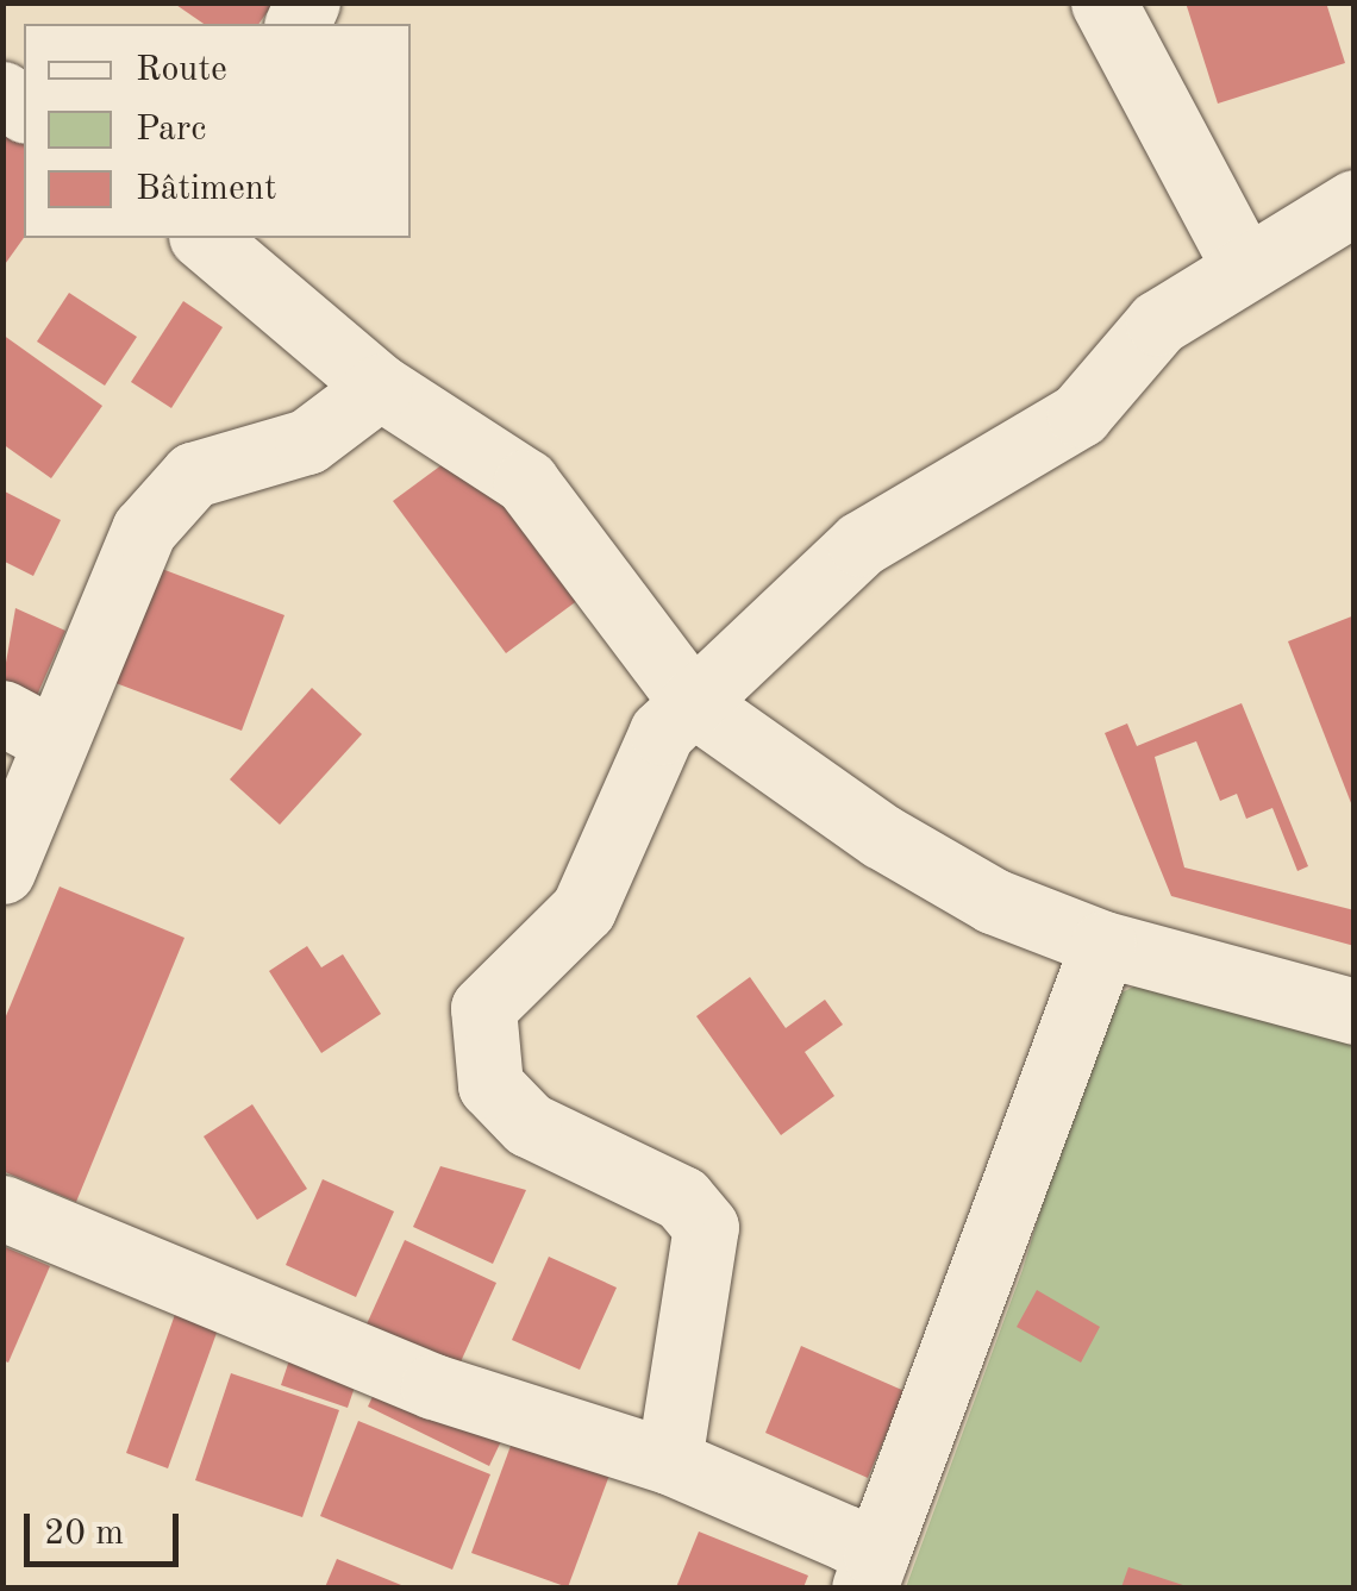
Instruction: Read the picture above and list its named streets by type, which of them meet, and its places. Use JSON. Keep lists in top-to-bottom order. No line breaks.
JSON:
{"legend":["Route","Parc","Bâtiment"],"scale_bar":"20 m"}
